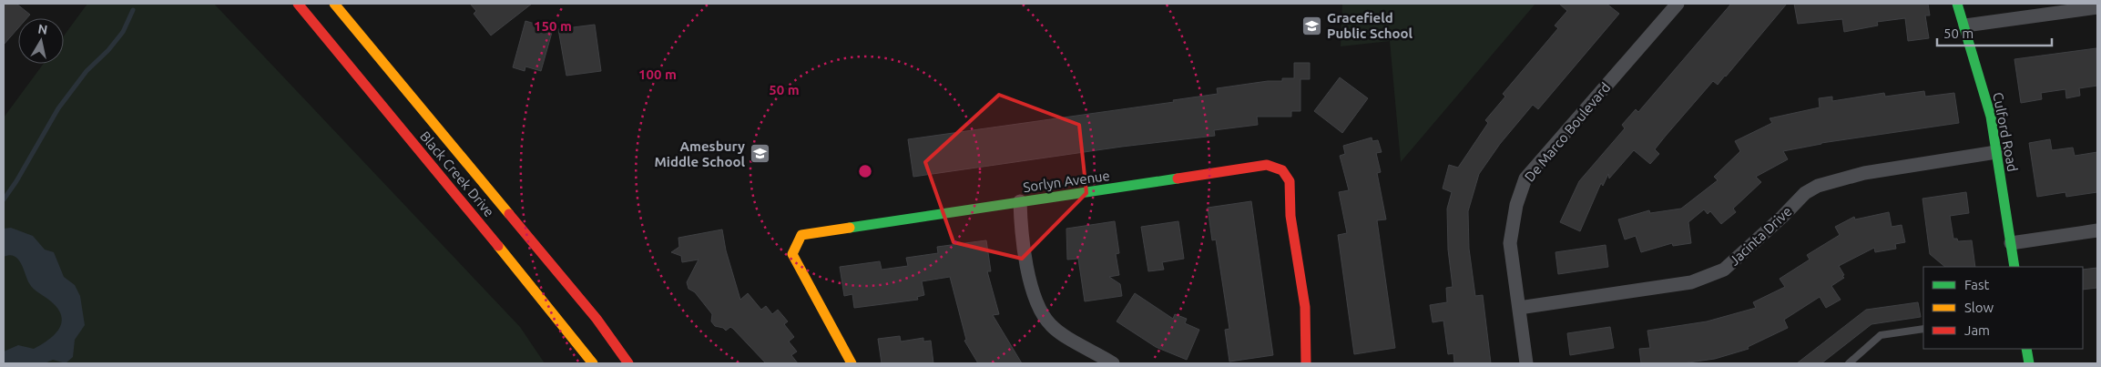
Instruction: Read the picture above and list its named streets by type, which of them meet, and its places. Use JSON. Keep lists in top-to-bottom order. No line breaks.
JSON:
{"streets":{"main road":["Culford Road","Black Creek Drive","Sorlyn Avenue"],"street":["De Marco Boulevard","Jacinta Drive"]},"crossings":[["De Marco Boulevard","Jacinta Drive"],["Culford Road","Jacinta Drive"]],"places":{"school or university":["Gracefield Public School","Amesbury Middle School"]},"legend":["Fast","Slow","Jam"],"scale_bar":"50 m","north":"top","rings":["150 m","100 m","50 m"]}
